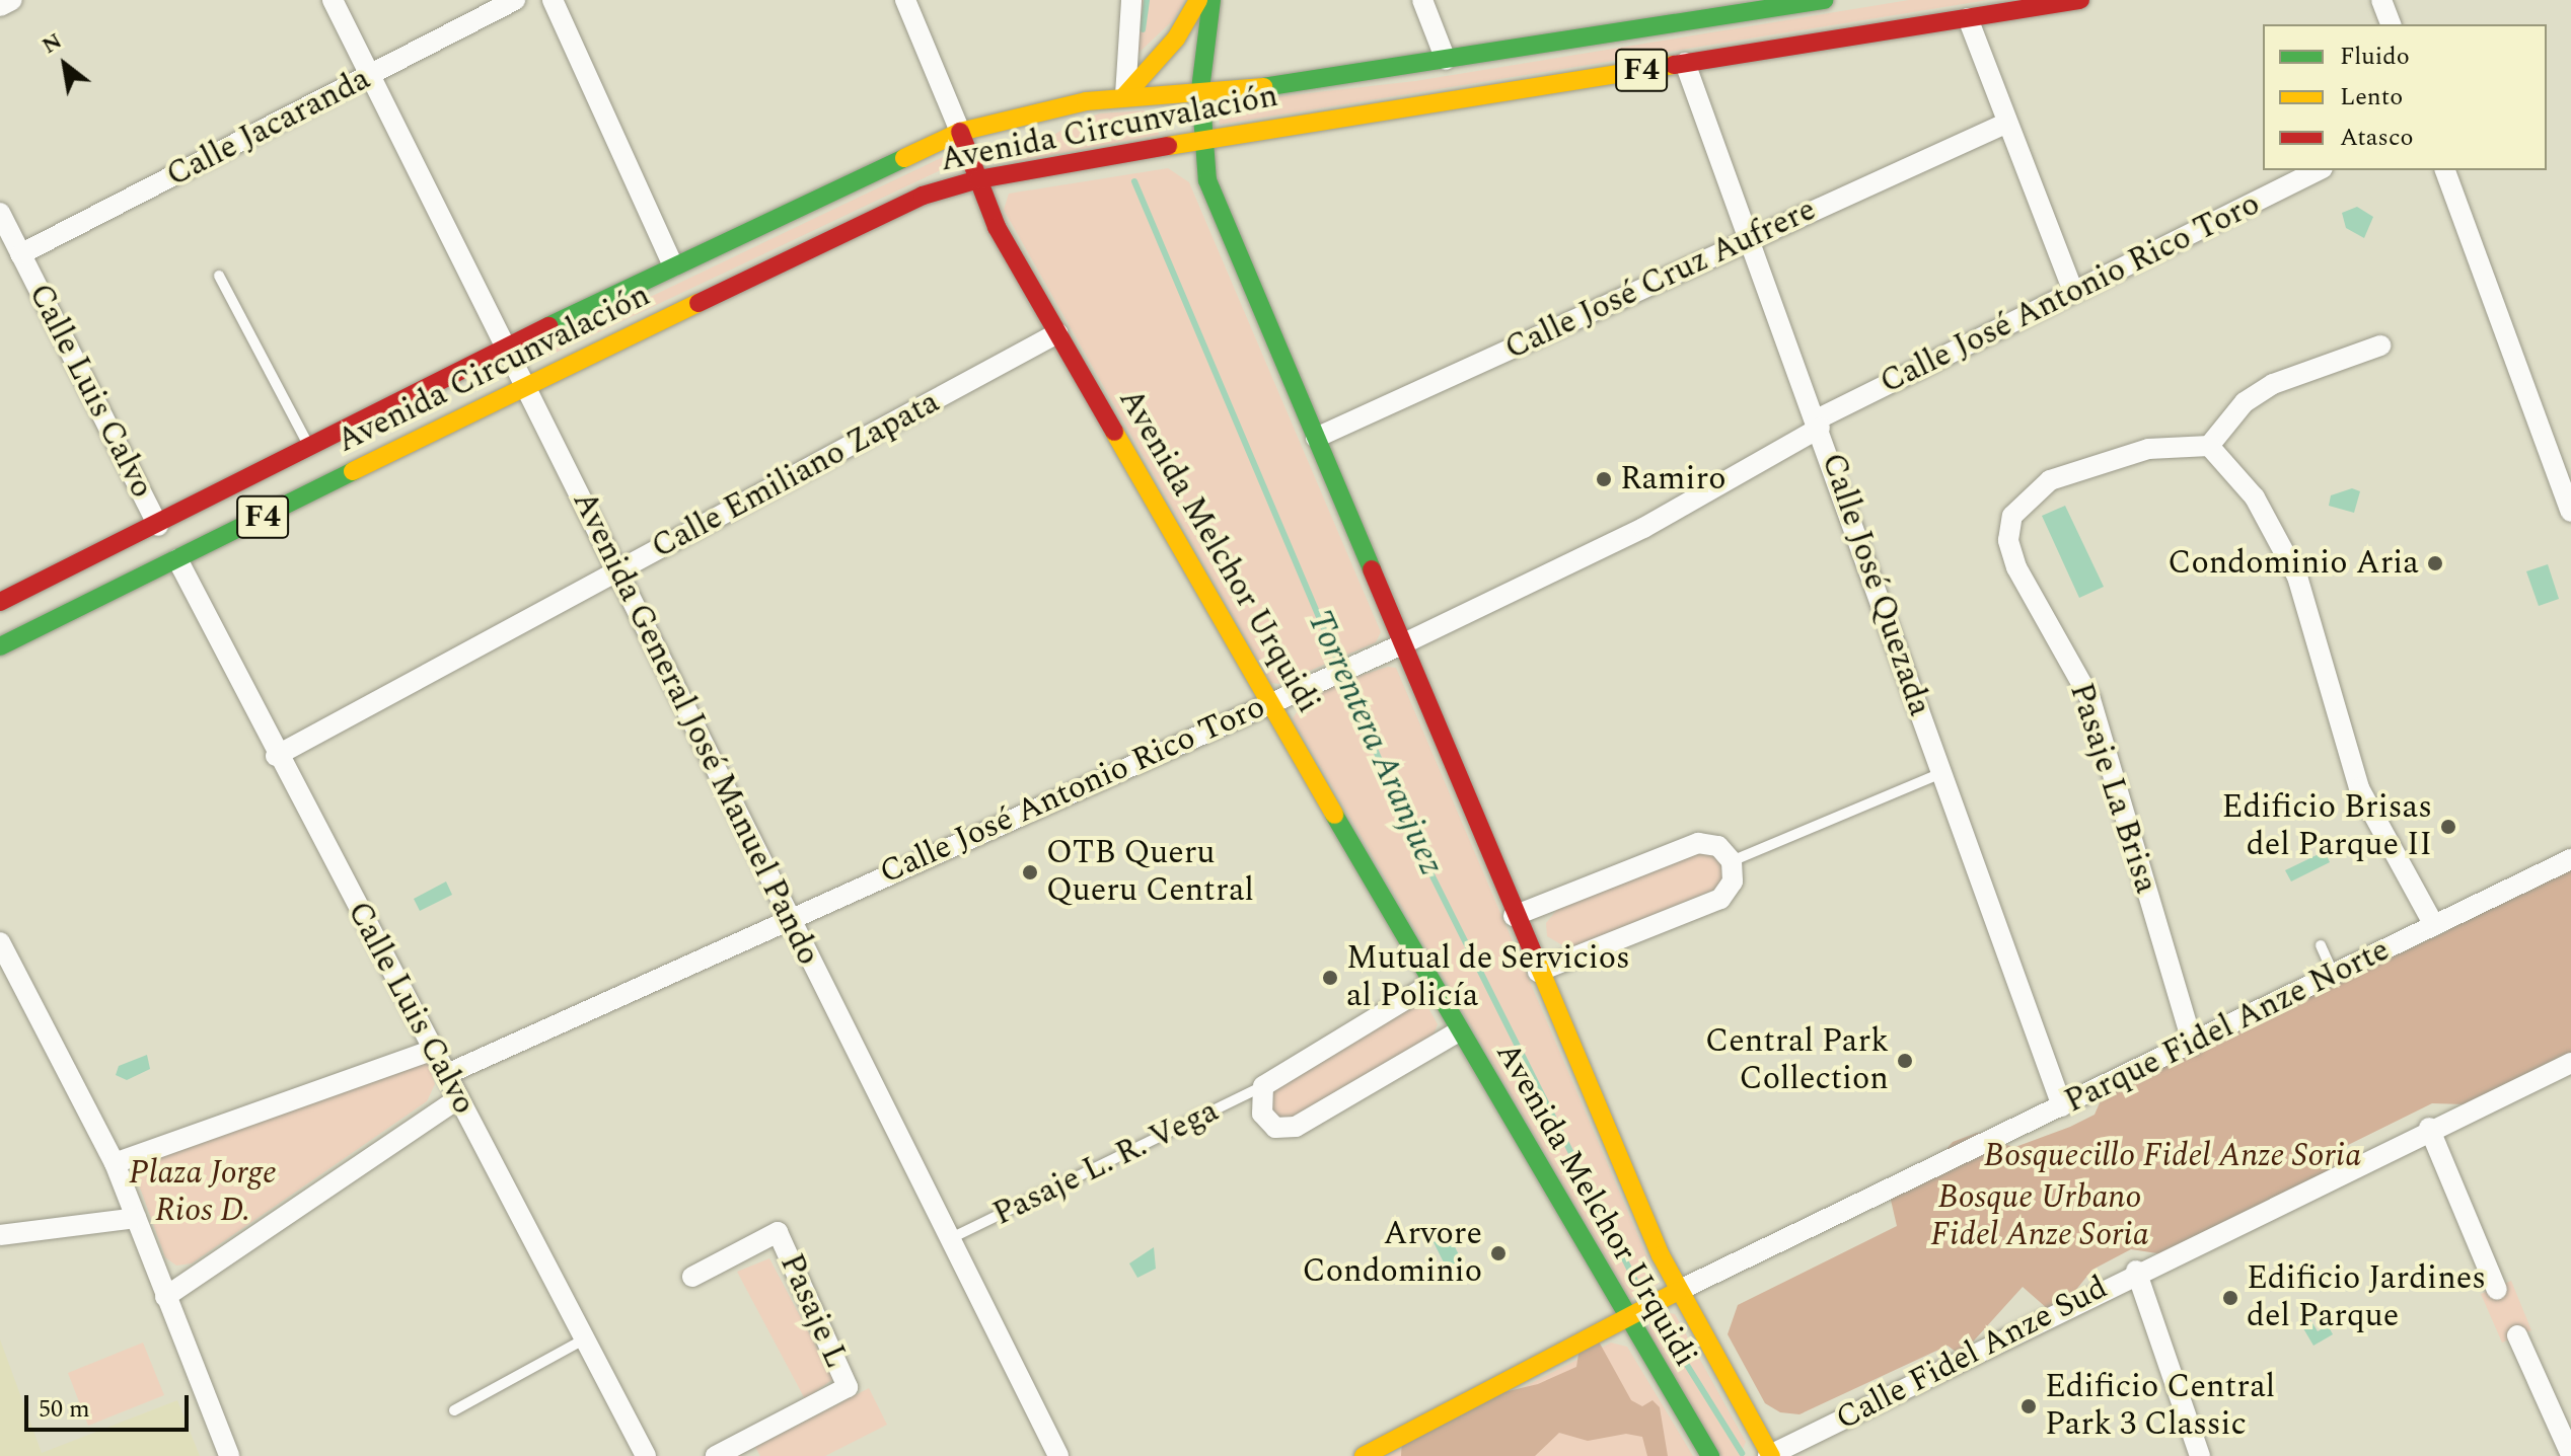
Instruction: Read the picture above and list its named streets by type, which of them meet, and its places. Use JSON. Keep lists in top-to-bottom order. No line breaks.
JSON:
{"streets":{"main road":["F4","Avenida Circunvalación","Avenida Melchor Urquidi","Parque Fidel Anze Norte"],"street":["Calle Jacaranda","Calle José Cruz Aufrere","Calle José Antonio Rico Toro","Calle Luis Calvo","Calle Emiliano Zapata","Calle José Quezada","Avenida General José Manuel Pando","Pasaje La Brisa","Pasaje L","Calle Fidel Anze Sud"],"lane":["Pasaje L. R. Vega"]},"crossings":[["Calle Jacaranda","Calle Luis Calvo"],["Calle Jacaranda","Avenida General José Manuel Pando"],["Avenida Circunvalación","Calle Luis Calvo"],["Avenida Circunvalación","Avenida Melchor Urquidi"],["Avenida Circunvalación","Calle José Quezada"],["Avenida Circunvalación","Avenida General José Manuel Pando"],["Calle José Cruz Aufrere","Avenida Melchor Urquidi"],["Calle José Cruz Aufrere","Calle José Quezada"],["Calle José Antonio Rico Toro","Calle Luis Calvo"],["Calle José Antonio Rico Toro","Avenida Melchor Urquidi"],["Calle José Antonio Rico Toro","Calle José Quezada"],["Calle José Antonio Rico Toro","Avenida General José Manuel Pando"],["Calle Luis Calvo","Calle Emiliano Zapata"],["Calle Emiliano Zapata","Avenida Melchor Urquidi"],["Calle Emiliano Zapata","Avenida General José Manuel Pando"],["Avenida Melchor Urquidi","Parque Fidel Anze Norte"],["Avenida Melchor Urquidi","Calle Fidel Anze Sud"],["Calle José Quezada","Parque Fidel Anze Norte"],["Avenida General José Manuel Pando","Pasaje L. R. Vega"],["Pasaje La Brisa","Parque Fidel Anze Norte"]],"water":["Torrentera Aranjuez"],"parks":["Bosquecillo Fidel Anze Soria","Plaza Jorge Rios D.","Bosque Urbano Fidel Anze Soria"],"places":["Ramiro","Condominio Aria","Edificio Brisas del Parque II","OTB Queru Queru Central","Mutual de Servicios al Policía","Central Park Collection","Arvore Condominio","Edificio Jardines del Parque","Edificio Central Park 3 Classic"],"legend":["Fluido","Lento","Atasco"],"scale_bar":"50 m","north":"top left"}
